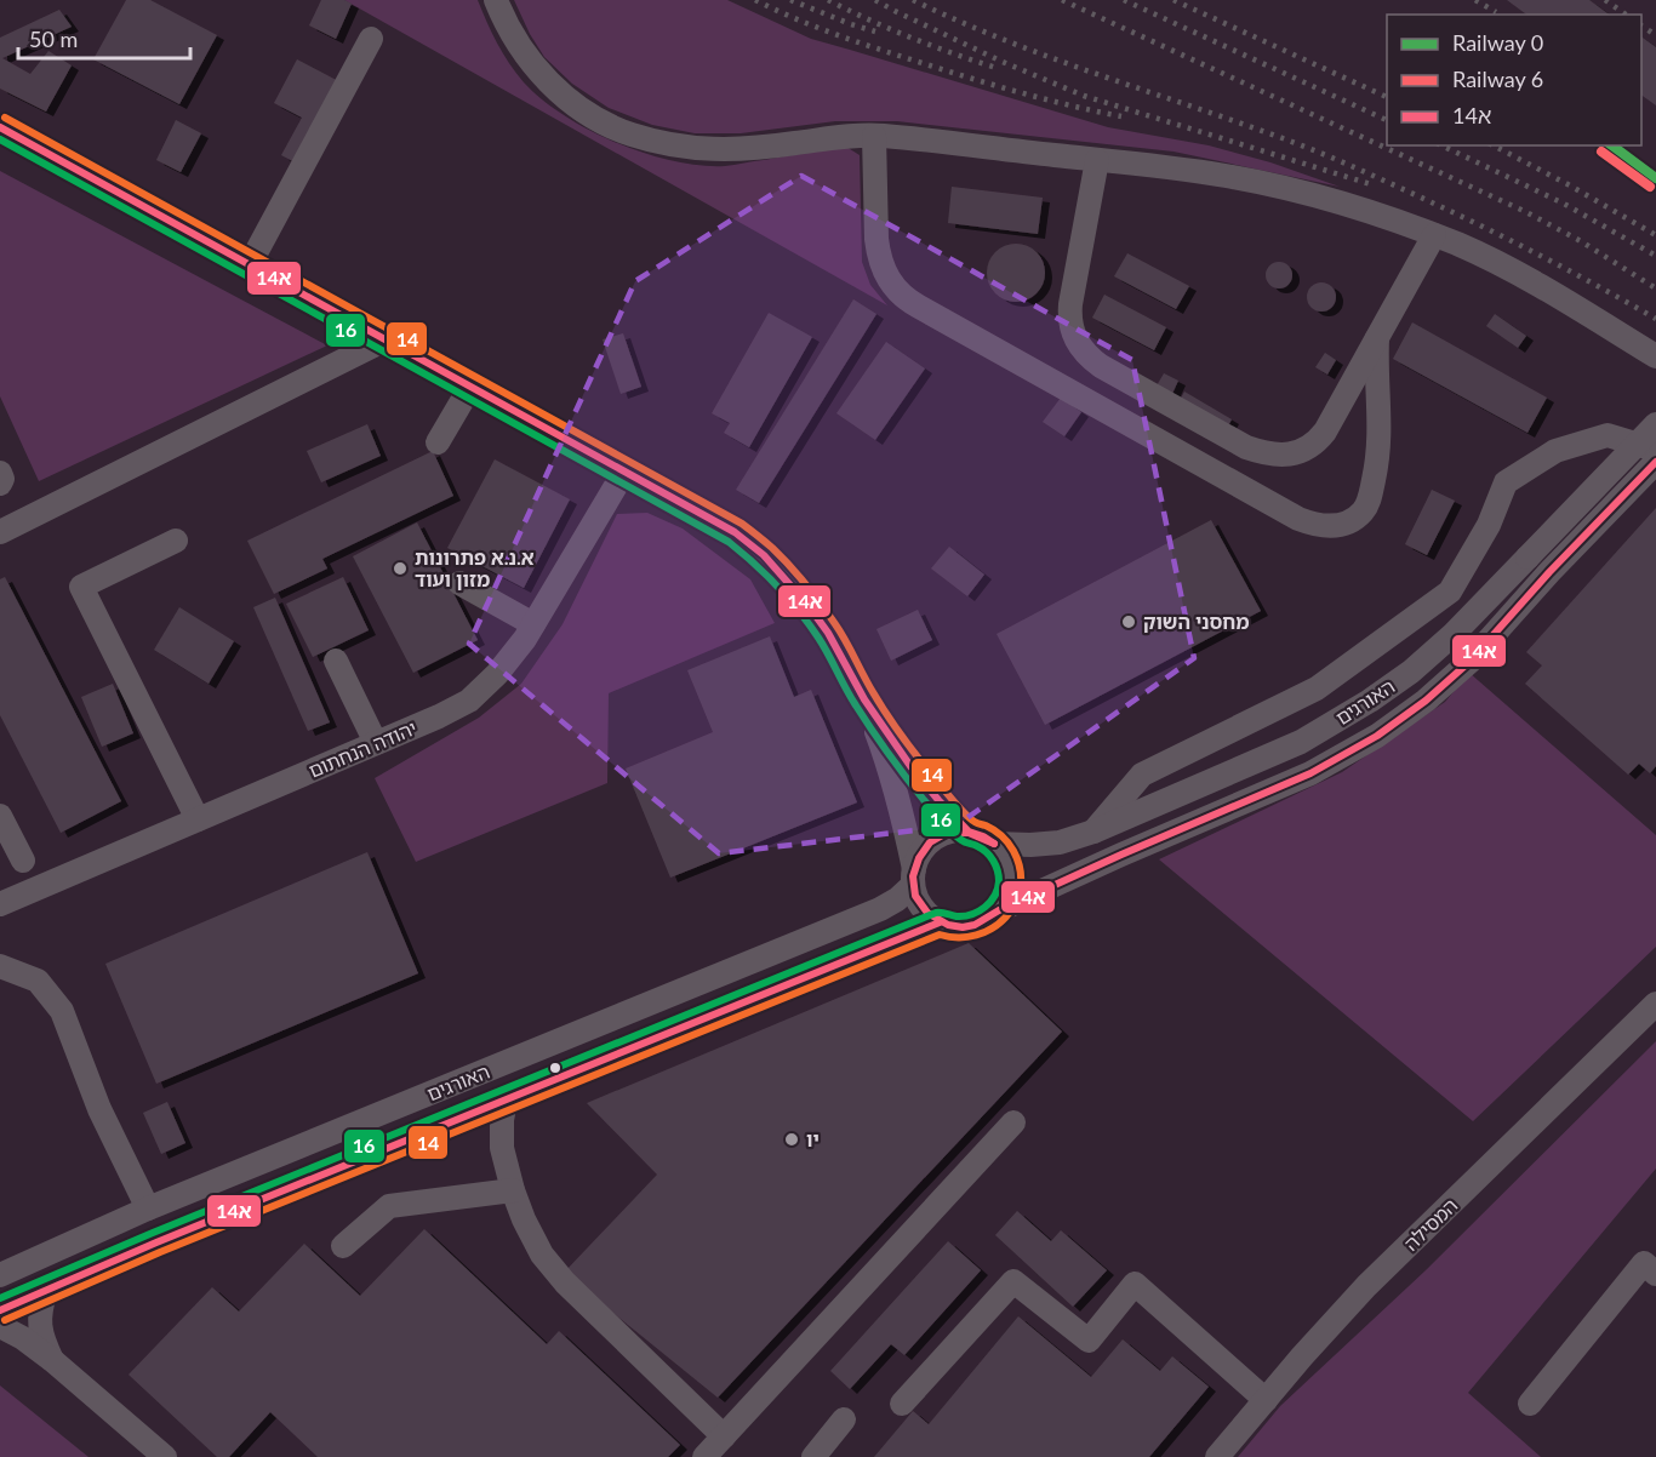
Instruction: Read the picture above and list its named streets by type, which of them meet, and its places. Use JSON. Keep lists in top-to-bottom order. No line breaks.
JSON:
{"streets":{"street":["האורגים","יהודה הנחתום","המסילה"]},"places":["א.נ.א פתרונות מזון ועוד","מחסני השוק","יו"],"lines":["transit line 14","transit line 14א","transit line 16","rail line 0","rail line 6"],"legend":["Railway 0","Railway 6","14א"],"scale_bar":"50 m"}
